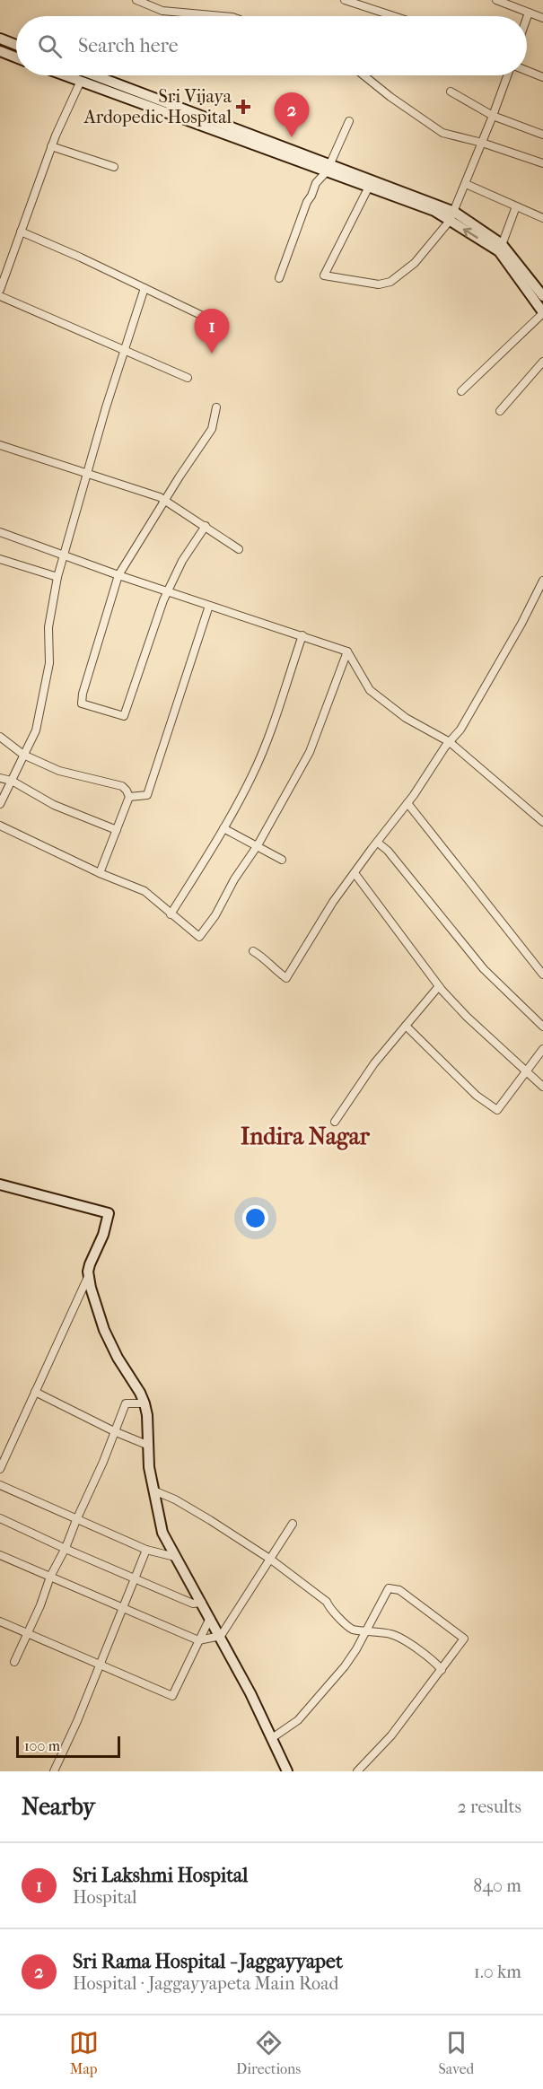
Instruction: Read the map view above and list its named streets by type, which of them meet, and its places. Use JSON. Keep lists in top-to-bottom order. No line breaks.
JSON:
{"districts":["Indira Nagar"],"places":{"health":["Sri Vijaya Ardopedic Hospital"]},"scale_bar":"100 m","page":{"search":"Search here","pins":["2","1"],"scale":"100 m","heading":["Nearby","2 results"],"list":[{"mark":"1","name":"Sri Lakshmi Hospital","note":"Hospital","value":"840 m"},{"mark":"2","name":"Sri Rama Hospital - Jaggayyapet","note":"Hospital · Jaggayyapeta Main Road","value":"1.0 km"}],"nav":["Map","Directions","Saved"]}}
